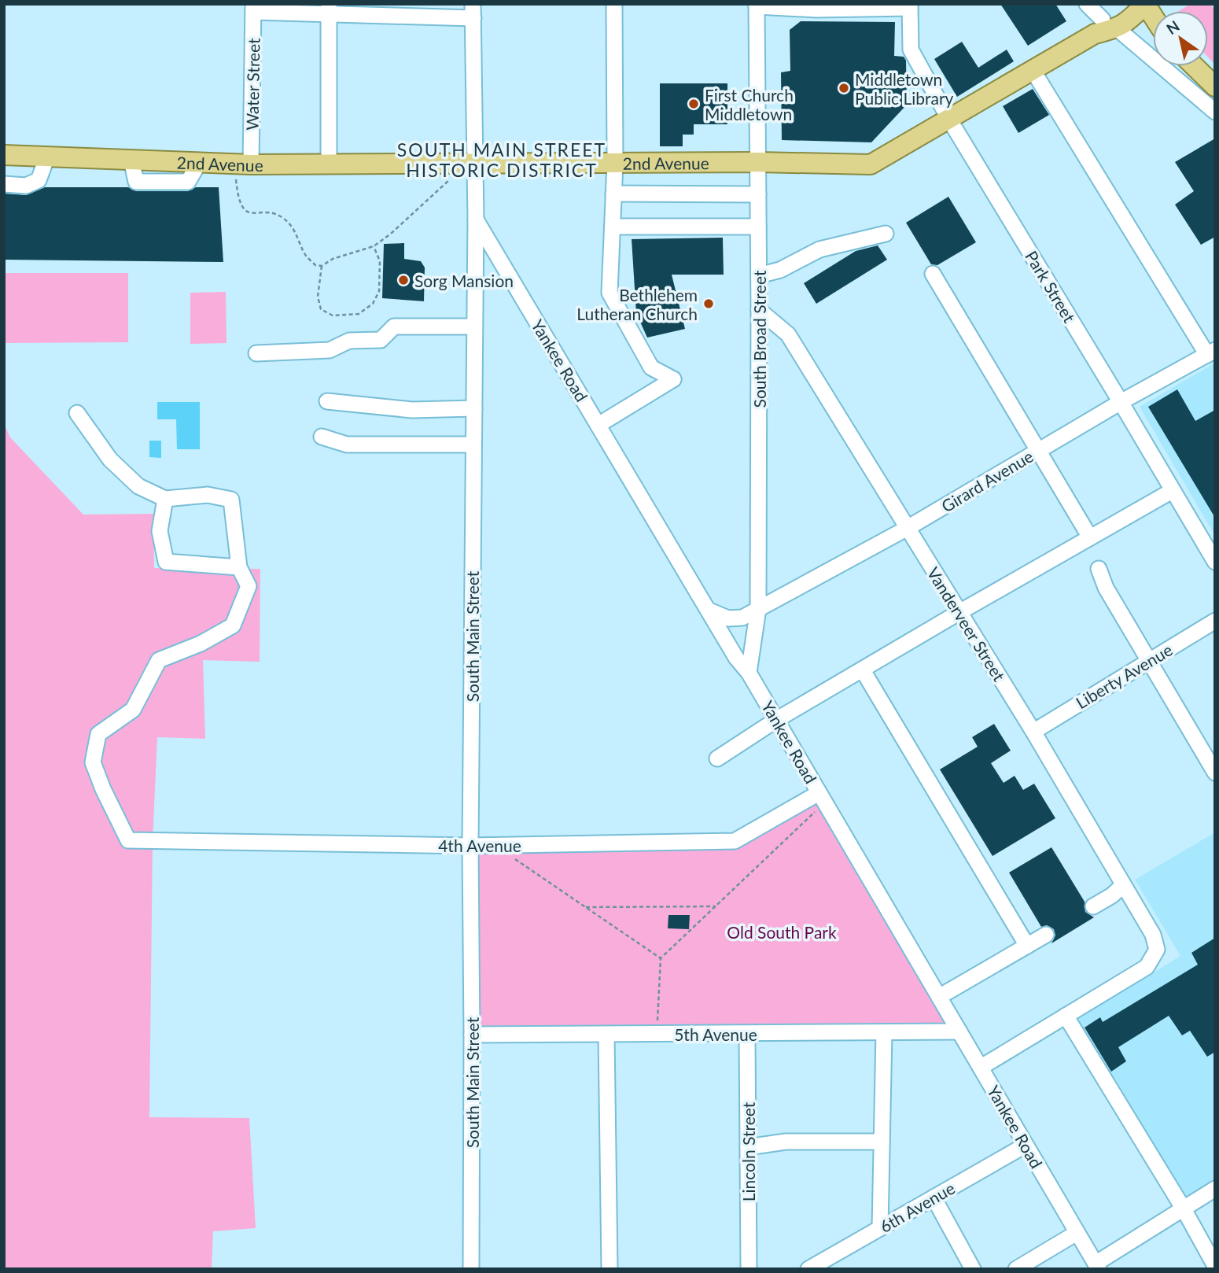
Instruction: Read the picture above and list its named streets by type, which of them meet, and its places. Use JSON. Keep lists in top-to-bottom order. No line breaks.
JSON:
{"streets":{"main road":["2nd Avenue"],"street":["Water Street","Park Street","South Broad Street","Yankee Road","Girard Avenue","Vanderveer Street","South Main Street","Liberty Avenue","4th Avenue","5th Avenue","Lincoln Street","6th Avenue"]},"crossings":[["Water Street","2nd Avenue"],["2nd Avenue","Park Street"],["2nd Avenue","South Broad Street"],["2nd Avenue","South Main Street"],["Park Street","Girard Avenue"],["South Broad Street","Yankee Road"],["South Broad Street","Girard Avenue"],["South Broad Street","Vanderveer Street"],["Yankee Road","Girard Avenue"],["Yankee Road","South Main Street"],["Yankee Road","4th Avenue"],["Yankee Road","5th Avenue"],["Yankee Road","6th Avenue"],["Girard Avenue","Vanderveer Street"],["Vanderveer Street","Liberty Avenue"],["South Main Street","4th Avenue"],["South Main Street","5th Avenue"],["5th Avenue","Lincoln Street"]],"districts":["SOUTH MAIN STREET HISTORIC DISTRICT"],"parks":["Old South Park"],"places":["Middletown Public Library","First Church Middletown","Sorg Mansion","Bethlehem Lutheran Church"],"north":"top left"}
